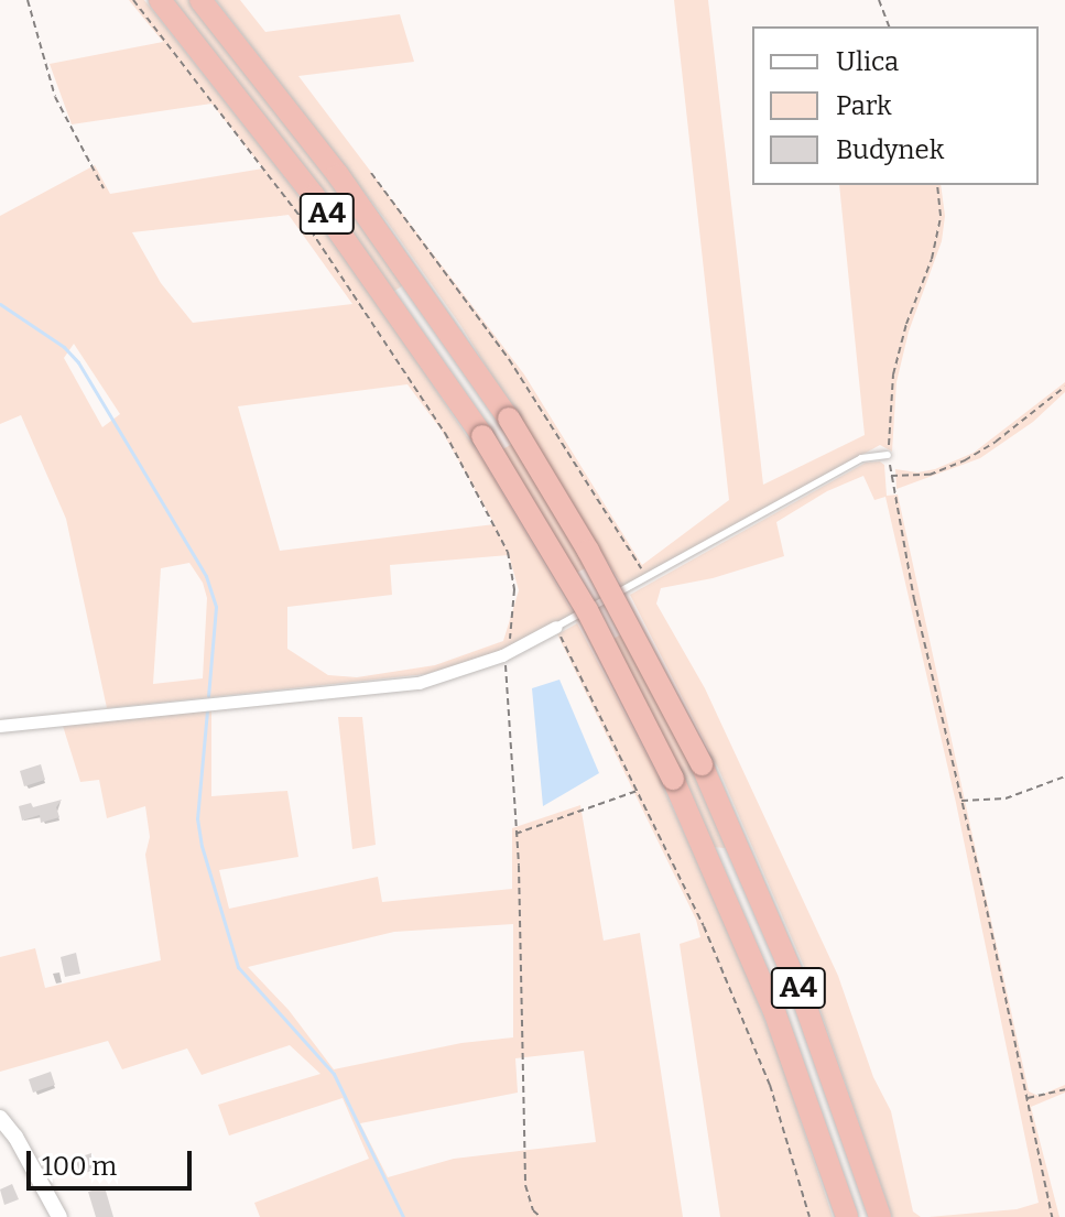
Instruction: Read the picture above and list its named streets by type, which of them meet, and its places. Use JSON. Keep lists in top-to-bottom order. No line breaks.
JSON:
{"streets":{"highway":["A4"]},"legend":["Ulica","Park","Budynek"],"scale_bar":"100 m"}
